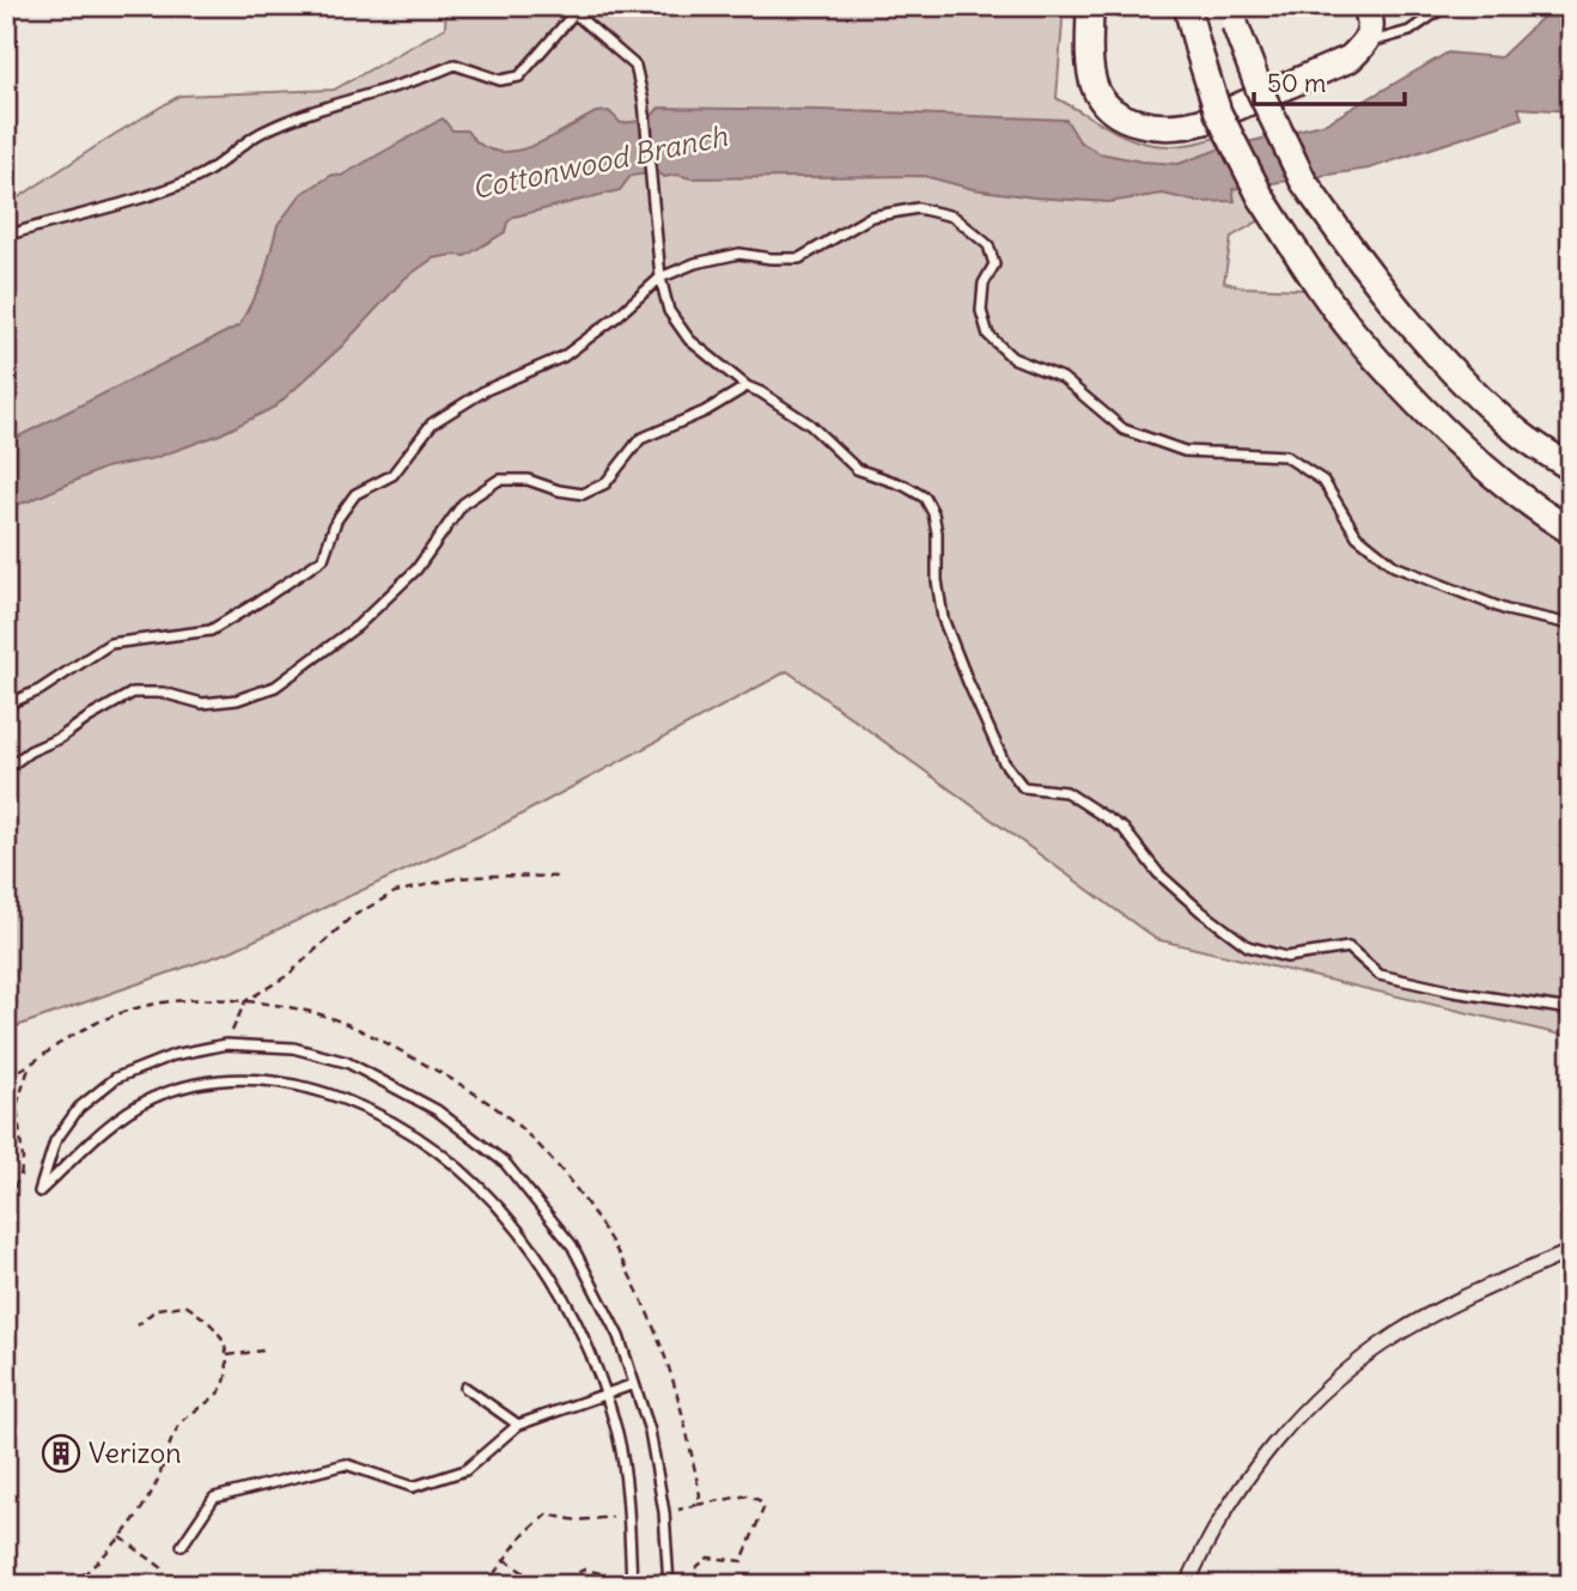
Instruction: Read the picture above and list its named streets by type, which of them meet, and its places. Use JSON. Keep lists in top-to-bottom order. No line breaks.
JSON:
{"water":["Cottonwood Branch"],"places":{"building":["Verizon"]},"scale_bar":"50 m"}
